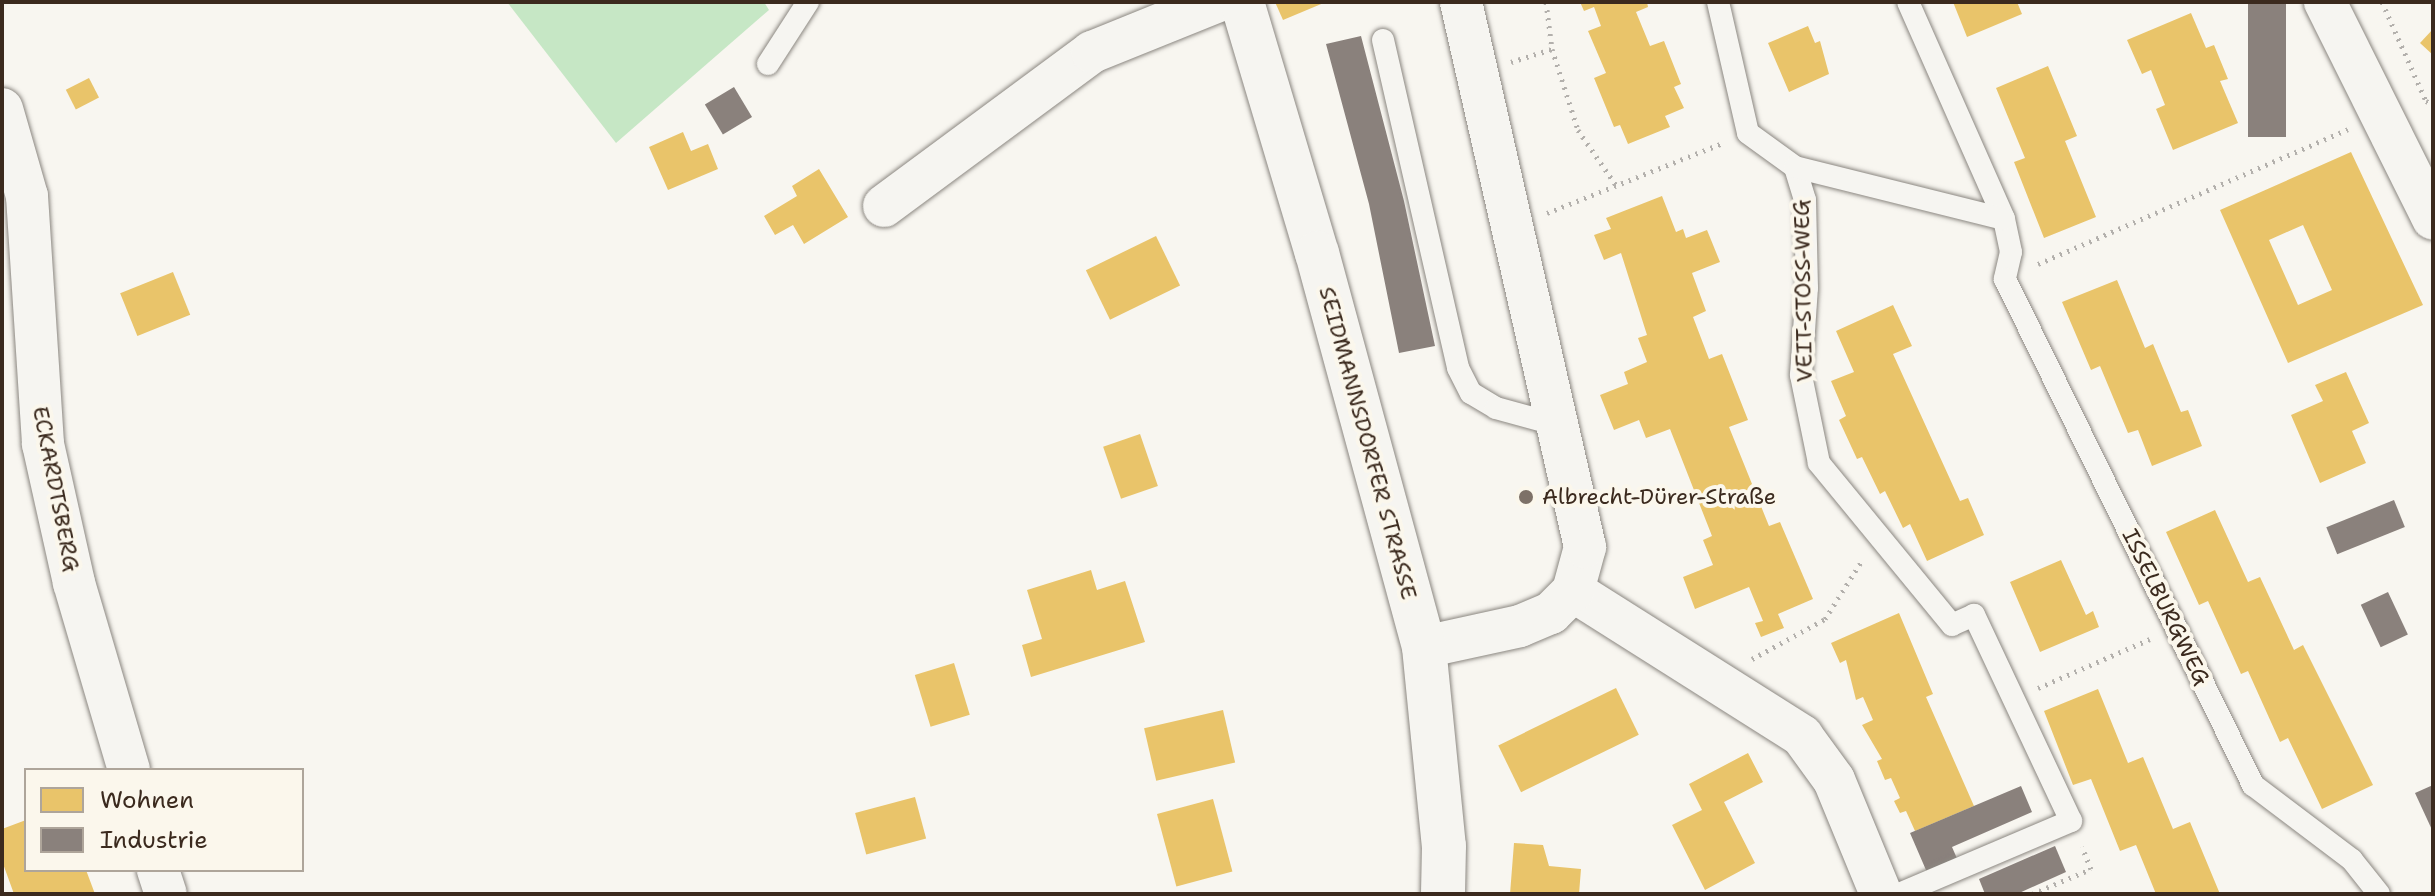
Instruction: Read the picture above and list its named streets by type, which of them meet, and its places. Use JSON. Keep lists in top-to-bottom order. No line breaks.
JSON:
{"streets":{"street":["SEIDMANNSDORFER STRASSE","ECKARDTSBERG"],"lane":["VEIT-STOSS-WEG","ISSELBURGWEG"]},"crossings":[["VEIT-STOSS-WEG","ISSELBURGWEG"]],"places":["Albrecht-Dürer-Straße"],"legend":["Wohnen","Industrie"]}
